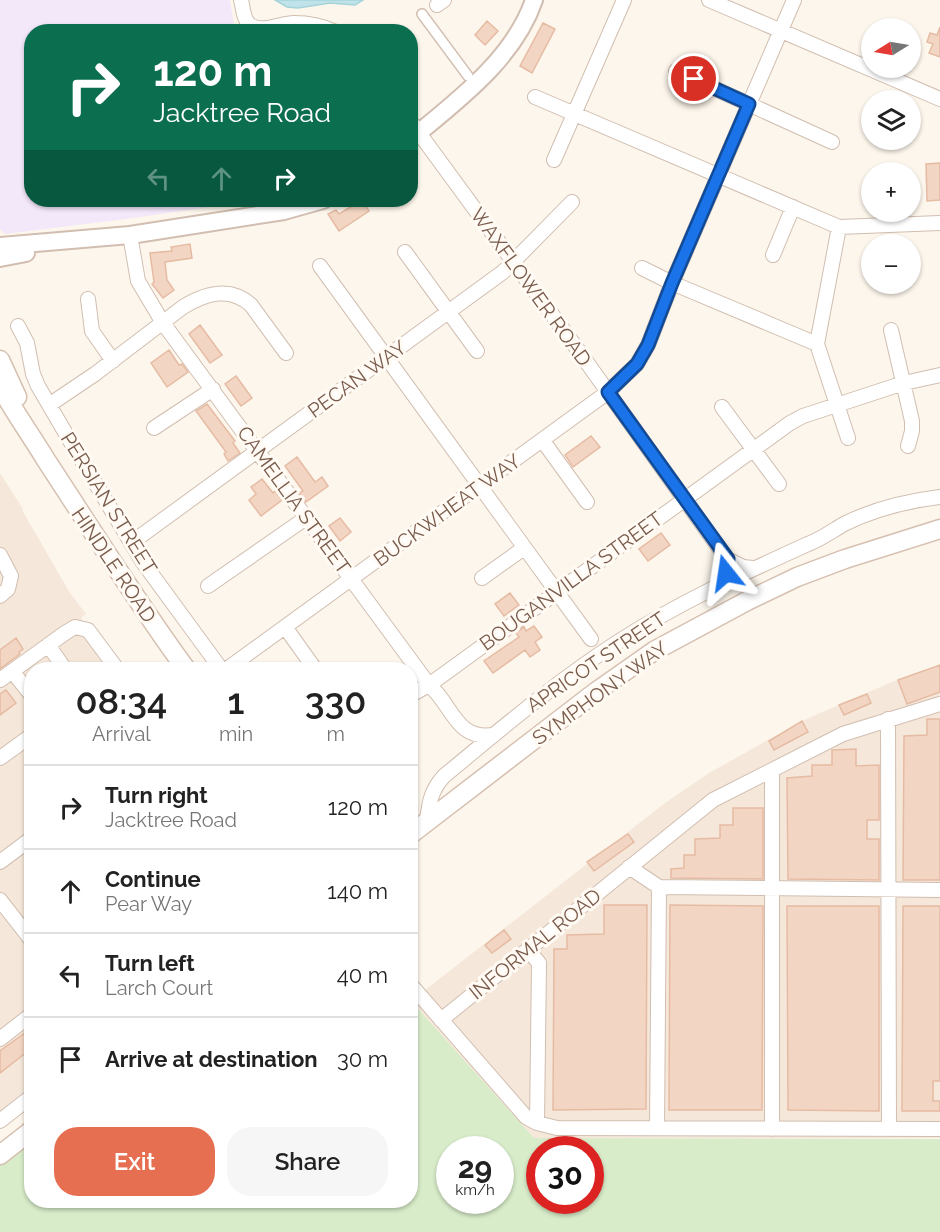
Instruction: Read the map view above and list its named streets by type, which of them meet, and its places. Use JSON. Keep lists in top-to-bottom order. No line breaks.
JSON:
{"streets":{"main road":["HINDLE ROAD","SYMPHONY WAY"],"street":["WAXFLOWER ROAD","PECAN WAY","CAMELLIA STREET","PERSIAN STREET","BUCKWHEAT WAY","BOUGANVILLA STREET","APRICOT STREET","INFORMAL ROAD"]},"crossings":[["WAXFLOWER ROAD","PECAN WAY"],["WAXFLOWER ROAD","BUCKWHEAT WAY"],["WAXFLOWER ROAD","BOUGANVILLA STREET"],["PECAN WAY","CAMELLIA STREET"],["PECAN WAY","PERSIAN STREET"],["CAMELLIA STREET","BUCKWHEAT WAY"],["CAMELLIA STREET","BOUGANVILLA STREET"],["CAMELLIA STREET","APRICOT STREET"],["APRICOT STREET","SYMPHONY WAY"]],"north":"left","page":{"map_buttons":["+","−"],"turn":["120 m","Jacktree Road"],"eta":["08:34","Arrival","1","min","330","m"],"list":[{"name":"Turn right","note":"Jacktree Road","value":"120 m"},{"name":"Continue","note":"Pear Way","value":"140 m"},{"name":"Turn left","note":"Larch Court","value":"40 m"},{"name":"Arrive at destination","value":"30 m"}],"buttons":["Exit","Share"],"speed":"29 km/h","limit":"30"}}
